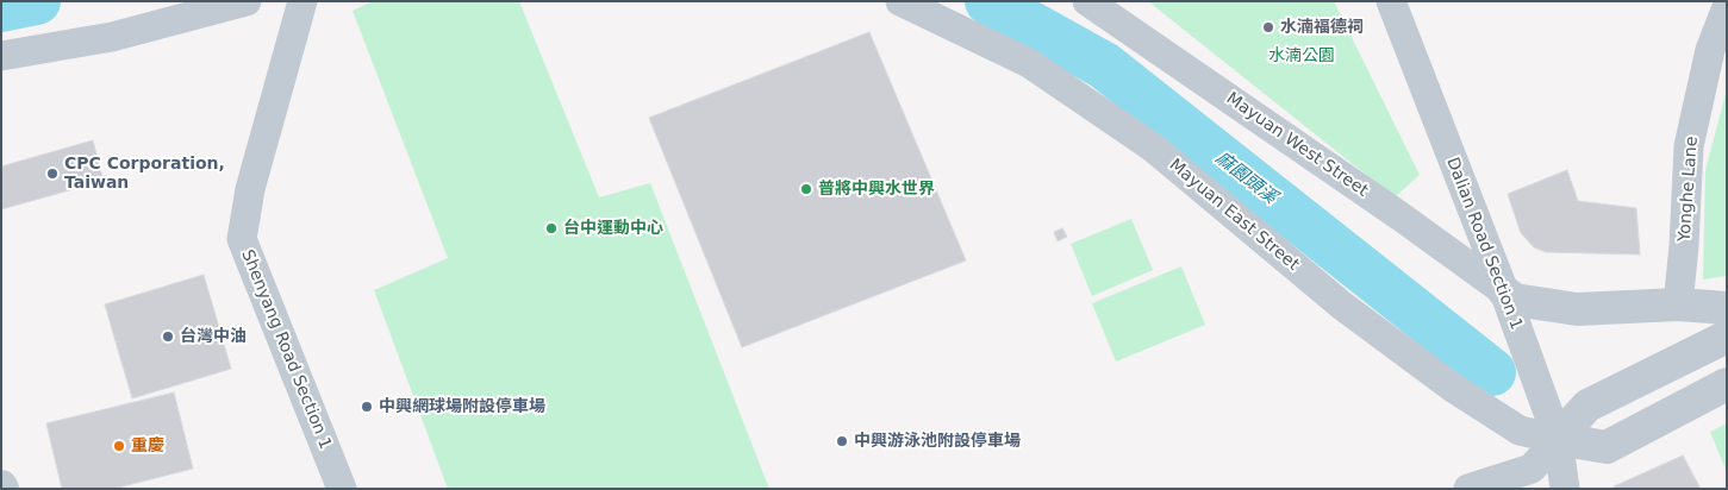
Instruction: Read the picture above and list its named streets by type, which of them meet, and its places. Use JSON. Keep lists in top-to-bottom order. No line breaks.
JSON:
{"streets":{"street":["Mayuan West Street","Yonghe Lane","Mayuan East Street","Dalian Road Section 1","Shenyang Road Section 1"]},"crossings":[["Mayuan West Street","Dalian Road Section 1"],["Mayuan East Street","Dalian Road Section 1"]],"water":["麻園頭溪"],"parks":["水湳公園"],"places":["水湳福德祠","CPC Corporation, Taiwan","普將中興水世界","台中運動中心","台灣中油","中興網球場附設停車場","中興游泳池附設停車場","重慶"]}
